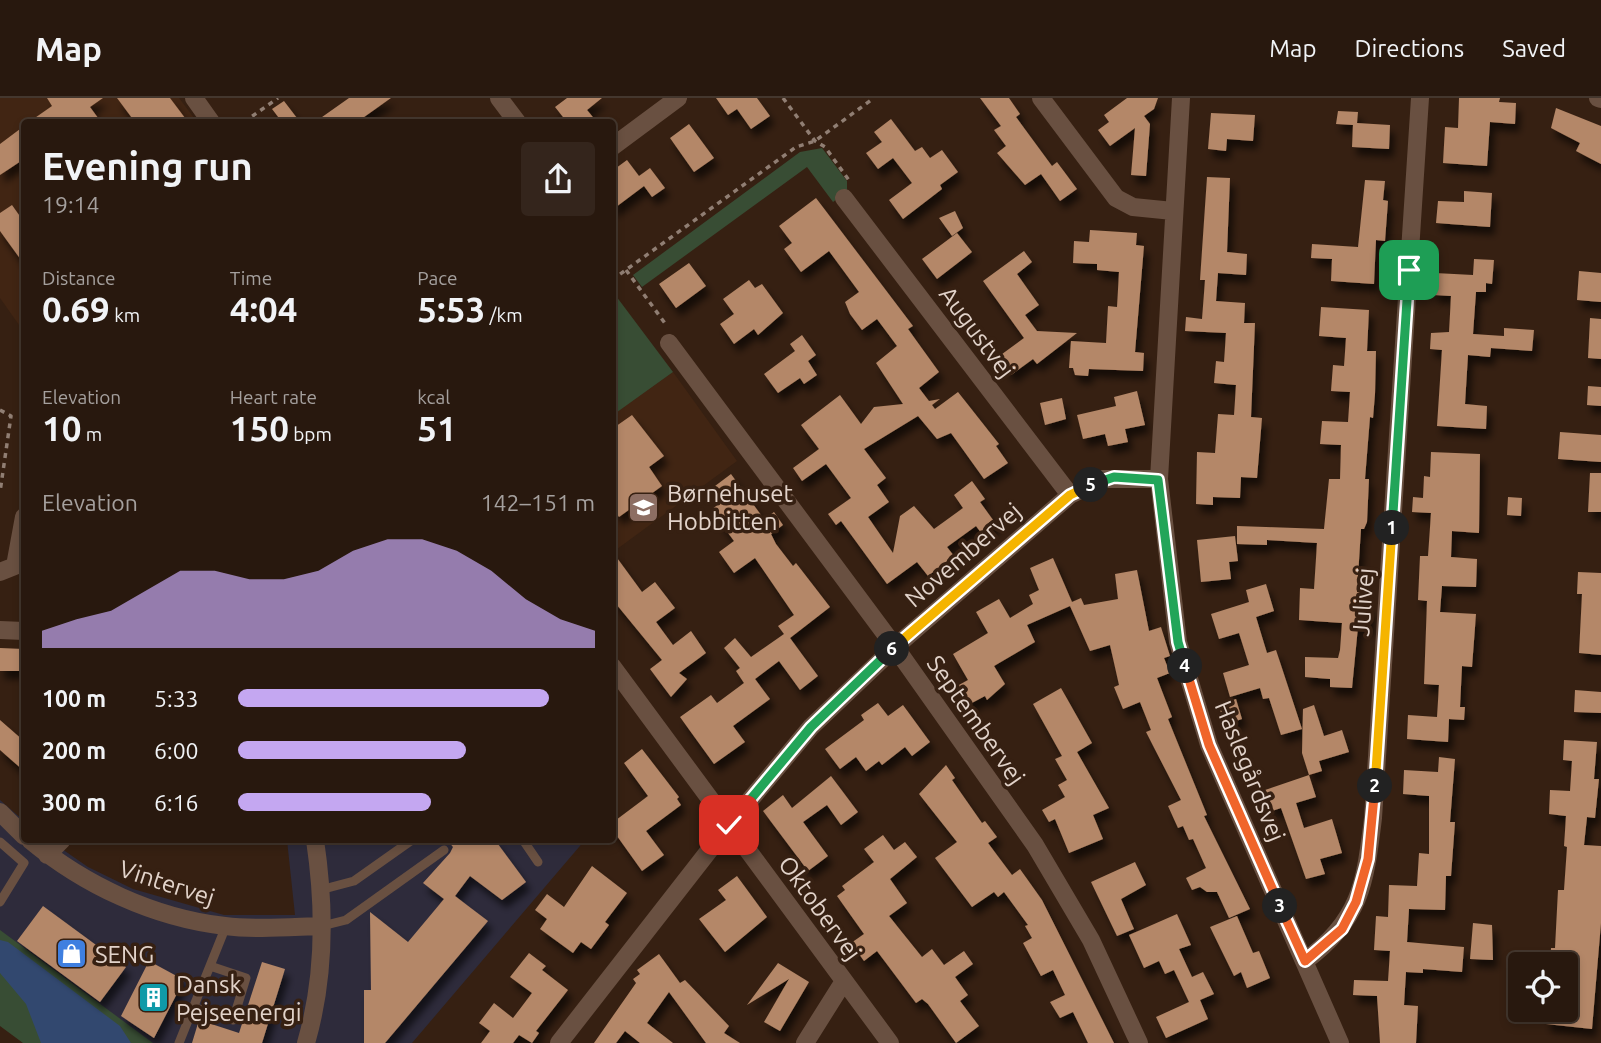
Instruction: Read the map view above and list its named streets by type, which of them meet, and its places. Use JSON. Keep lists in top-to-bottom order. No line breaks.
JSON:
{"streets":{"street":["Augustvej","Novembervej","Julivej","Septembervej","Haslegårdsvej","Vintervej","Oktobervej"]},"crossings":[["Augustvej","Novembervej"],["Novembervej","Septembervej"],["Novembervej","Haslegårdsvej"],["Novembervej","Oktobervej"],["Julivej","Haslegårdsvej"]],"places":{"school or university":["Børnehuset Hobbitten"],"shop":["SENG"],"building":["Dansk Pejseenergi"]},"page":{"header":"Map","nav":["Map","Directions","Saved"],"heading":["Evening run","19:14"],"stats":[["Distance","0.69 km"],["Time","4:04"],["Pace","5:53 /km"],["Elevation","10 m"],["Heart rate","150 bpm"],["kcal","51"]],"pins":["5","1","6","4","2","3"],"chart":["Elevation","142–151 m"],"list":[{"name":"100 m","note":"5:33"},{"name":"200 m","note":"6:00"},{"name":"300 m","note":"6:16"}]}}
